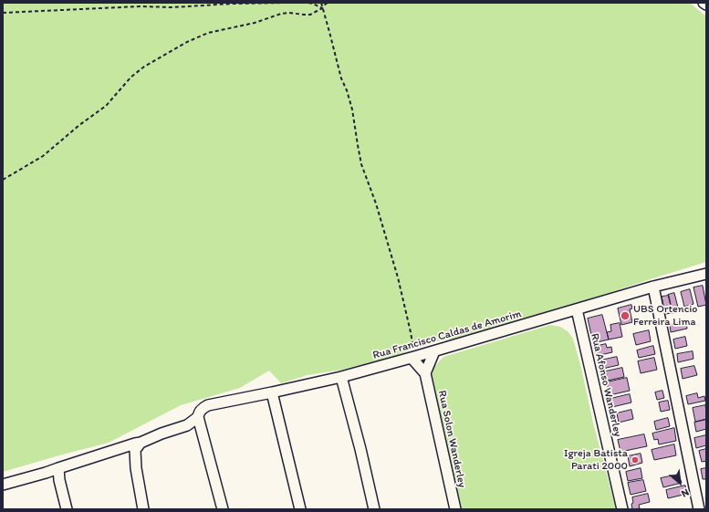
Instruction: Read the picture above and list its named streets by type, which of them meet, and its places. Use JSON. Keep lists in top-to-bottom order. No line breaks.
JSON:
{"streets":{"street":["Rua Francisco Caldas de Amorim","Rua Afonso Wanderley","Rua Solon Wanderley"]},"crossings":[["Rua Francisco Caldas de Amorim","Rua Afonso Wanderley"],["Rua Francisco Caldas de Amorim","Rua Solon Wanderley"]],"places":["UBS Ortencio Ferreira Lima","Igreja Batista Parati 2000"],"north":"bottom right"}
